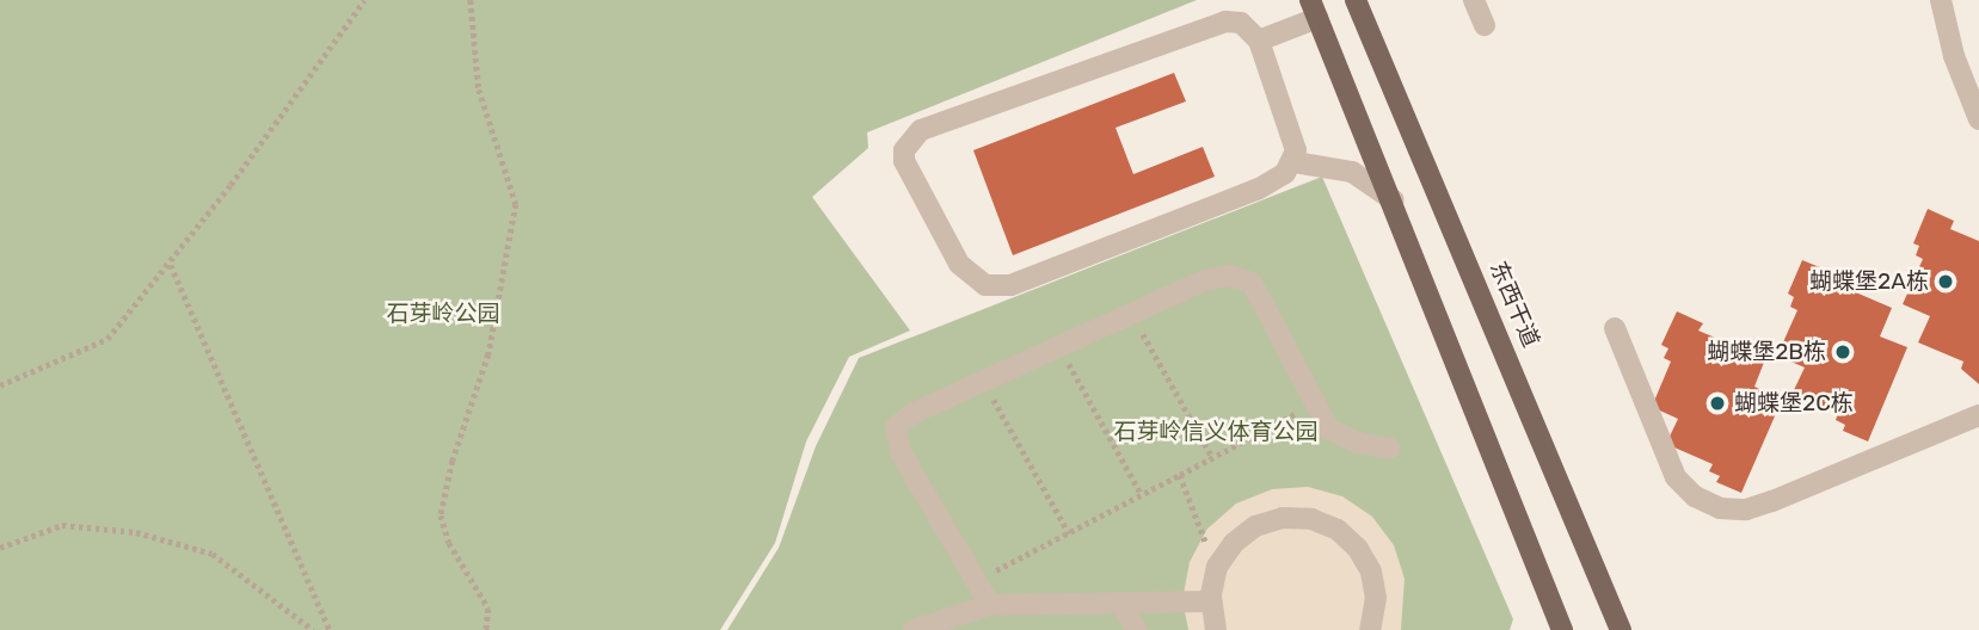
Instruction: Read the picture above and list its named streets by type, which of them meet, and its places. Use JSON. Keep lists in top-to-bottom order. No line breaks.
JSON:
{"streets":{"main road":["东西干道"]},"parks":["石芽岭公园","石芽岭信义体育公园"],"places":["蝴蝶堡2A栋","蝴蝶堡2B栋","蝴蝶堡2C栋"]}
